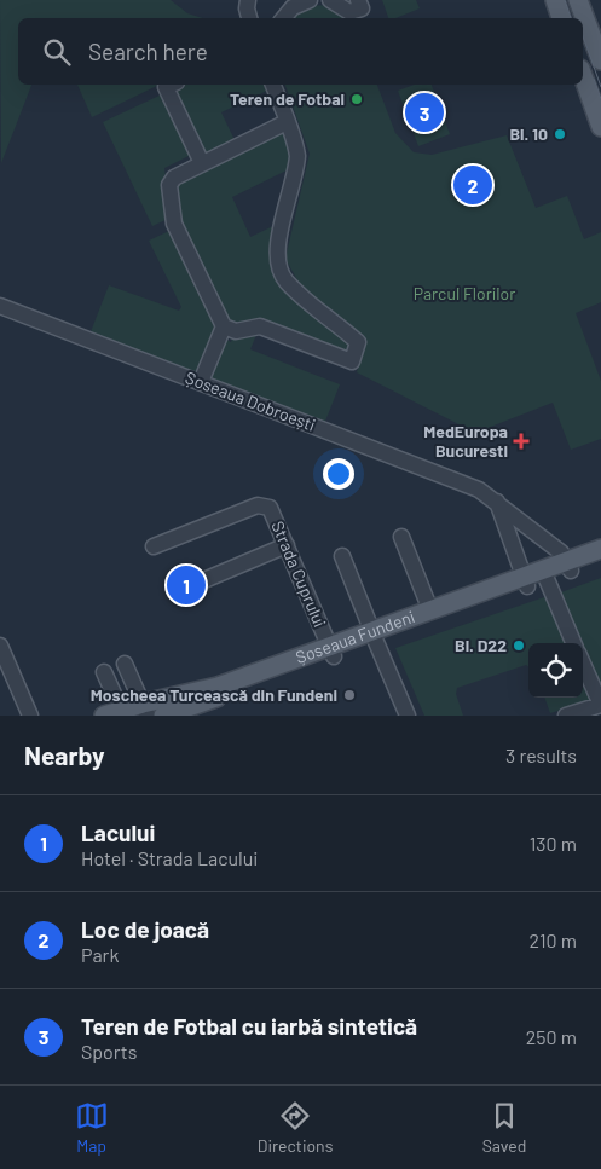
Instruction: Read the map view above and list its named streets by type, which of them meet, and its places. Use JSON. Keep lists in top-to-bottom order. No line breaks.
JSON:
{"streets":{"main road":["Șoseaua Fundeni"],"street":["Șoseaua Dobroești","Strada Cuprului"]},"crossings":[["Șoseaua Dobroești","Șoseaua Fundeni"],["Strada Cuprului","Șoseaua Fundeni"]],"parks":["Parcul Florilor"],"places":{"other":["Teren de Fotbal","Bl. 10","Bl. D22","Moscheea Turcească din Fundeni"],"health":["MedEuropa Bucuresti"]},"page":{"search":"Search here","pins":["3","2","1"],"heading":["Nearby","3 results"],"list":[{"mark":"1","name":"Lacului","note":"Hotel · Strada Lacului","value":"130 m"},{"mark":"2","name":"Loc de joacă","note":"Park","value":"210 m"},{"mark":"3","name":"Teren de Fotbal cu iarbă sintetică","note":"Sports","value":"250 m"}],"nav":["Map","Directions","Saved"]}}
